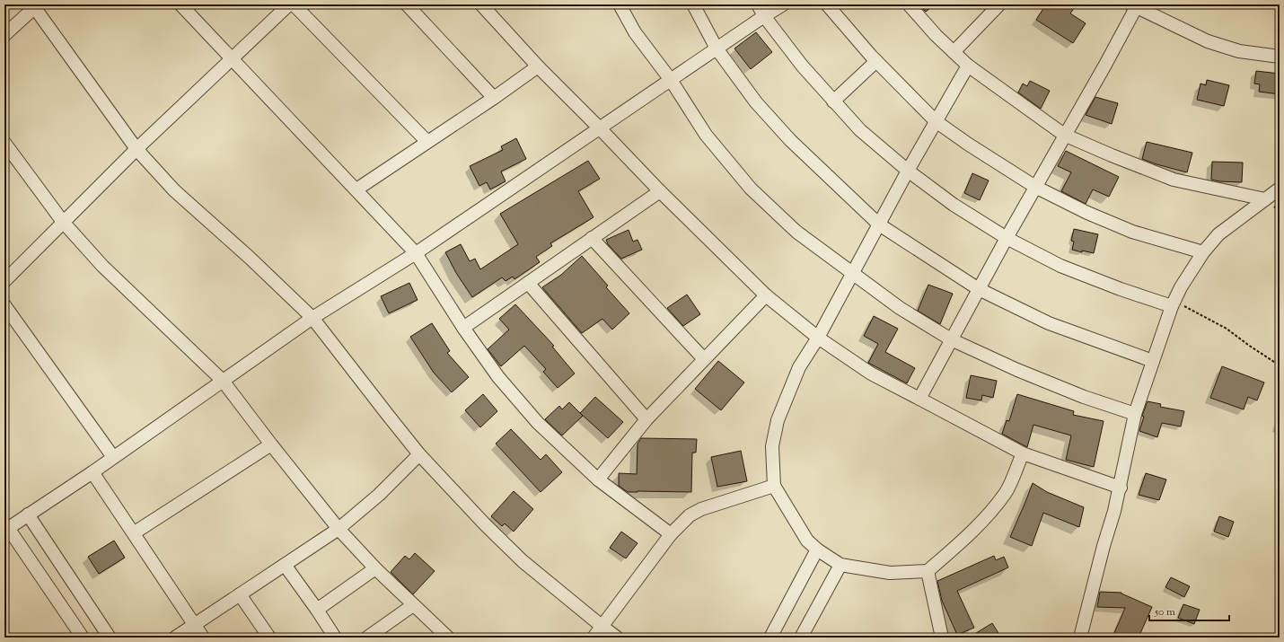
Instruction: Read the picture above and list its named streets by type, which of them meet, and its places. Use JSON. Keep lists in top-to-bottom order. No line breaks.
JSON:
{"scale_bar":"50 m"}
